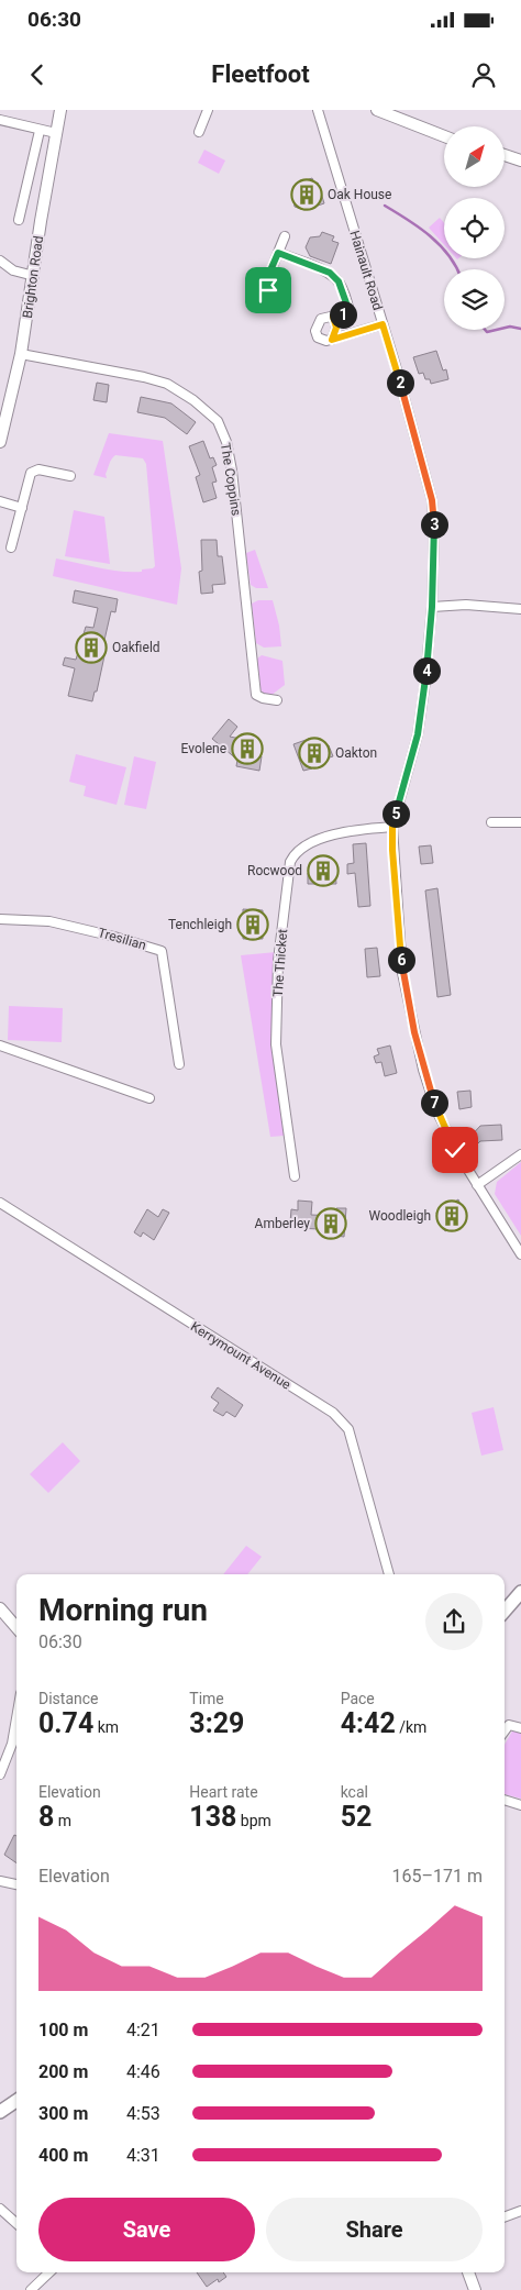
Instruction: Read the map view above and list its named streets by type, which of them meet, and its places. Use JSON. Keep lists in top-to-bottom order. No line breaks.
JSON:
{"streets":{"street":["Hainault Road","Brighton Road","The Coppins","Tresilian","The Thicket","Kerrymount Avenue"]},"crossings":[["Hainault Road","The Thicket"],["Brighton Road","The Coppins"]],"places":{"building":["Oak House","Oakfield","Evolene","Oakton","Rocwood","Tenchleigh","Woodleigh","Amberley"]},"north":"top right","page":{"status":"06:30","header":"Fleetfoot","pins":["1","2","3","4","5","6","7"],"heading":["Morning run","06:30"],"stats":[["Distance","0.74 km"],["Time","3:29"],["Pace","4:42 /km"],["Elevation","8 m"],["Heart rate","138 bpm"],["kcal","52"]],"chart":["Elevation","165–171 m"],"list":[{"name":"100 m","note":"4:21"},{"name":"200 m","note":"4:46"},{"name":"300 m","note":"4:53"},{"name":"400 m","note":"4:31"}],"buttons":["Save","Share"]}}
